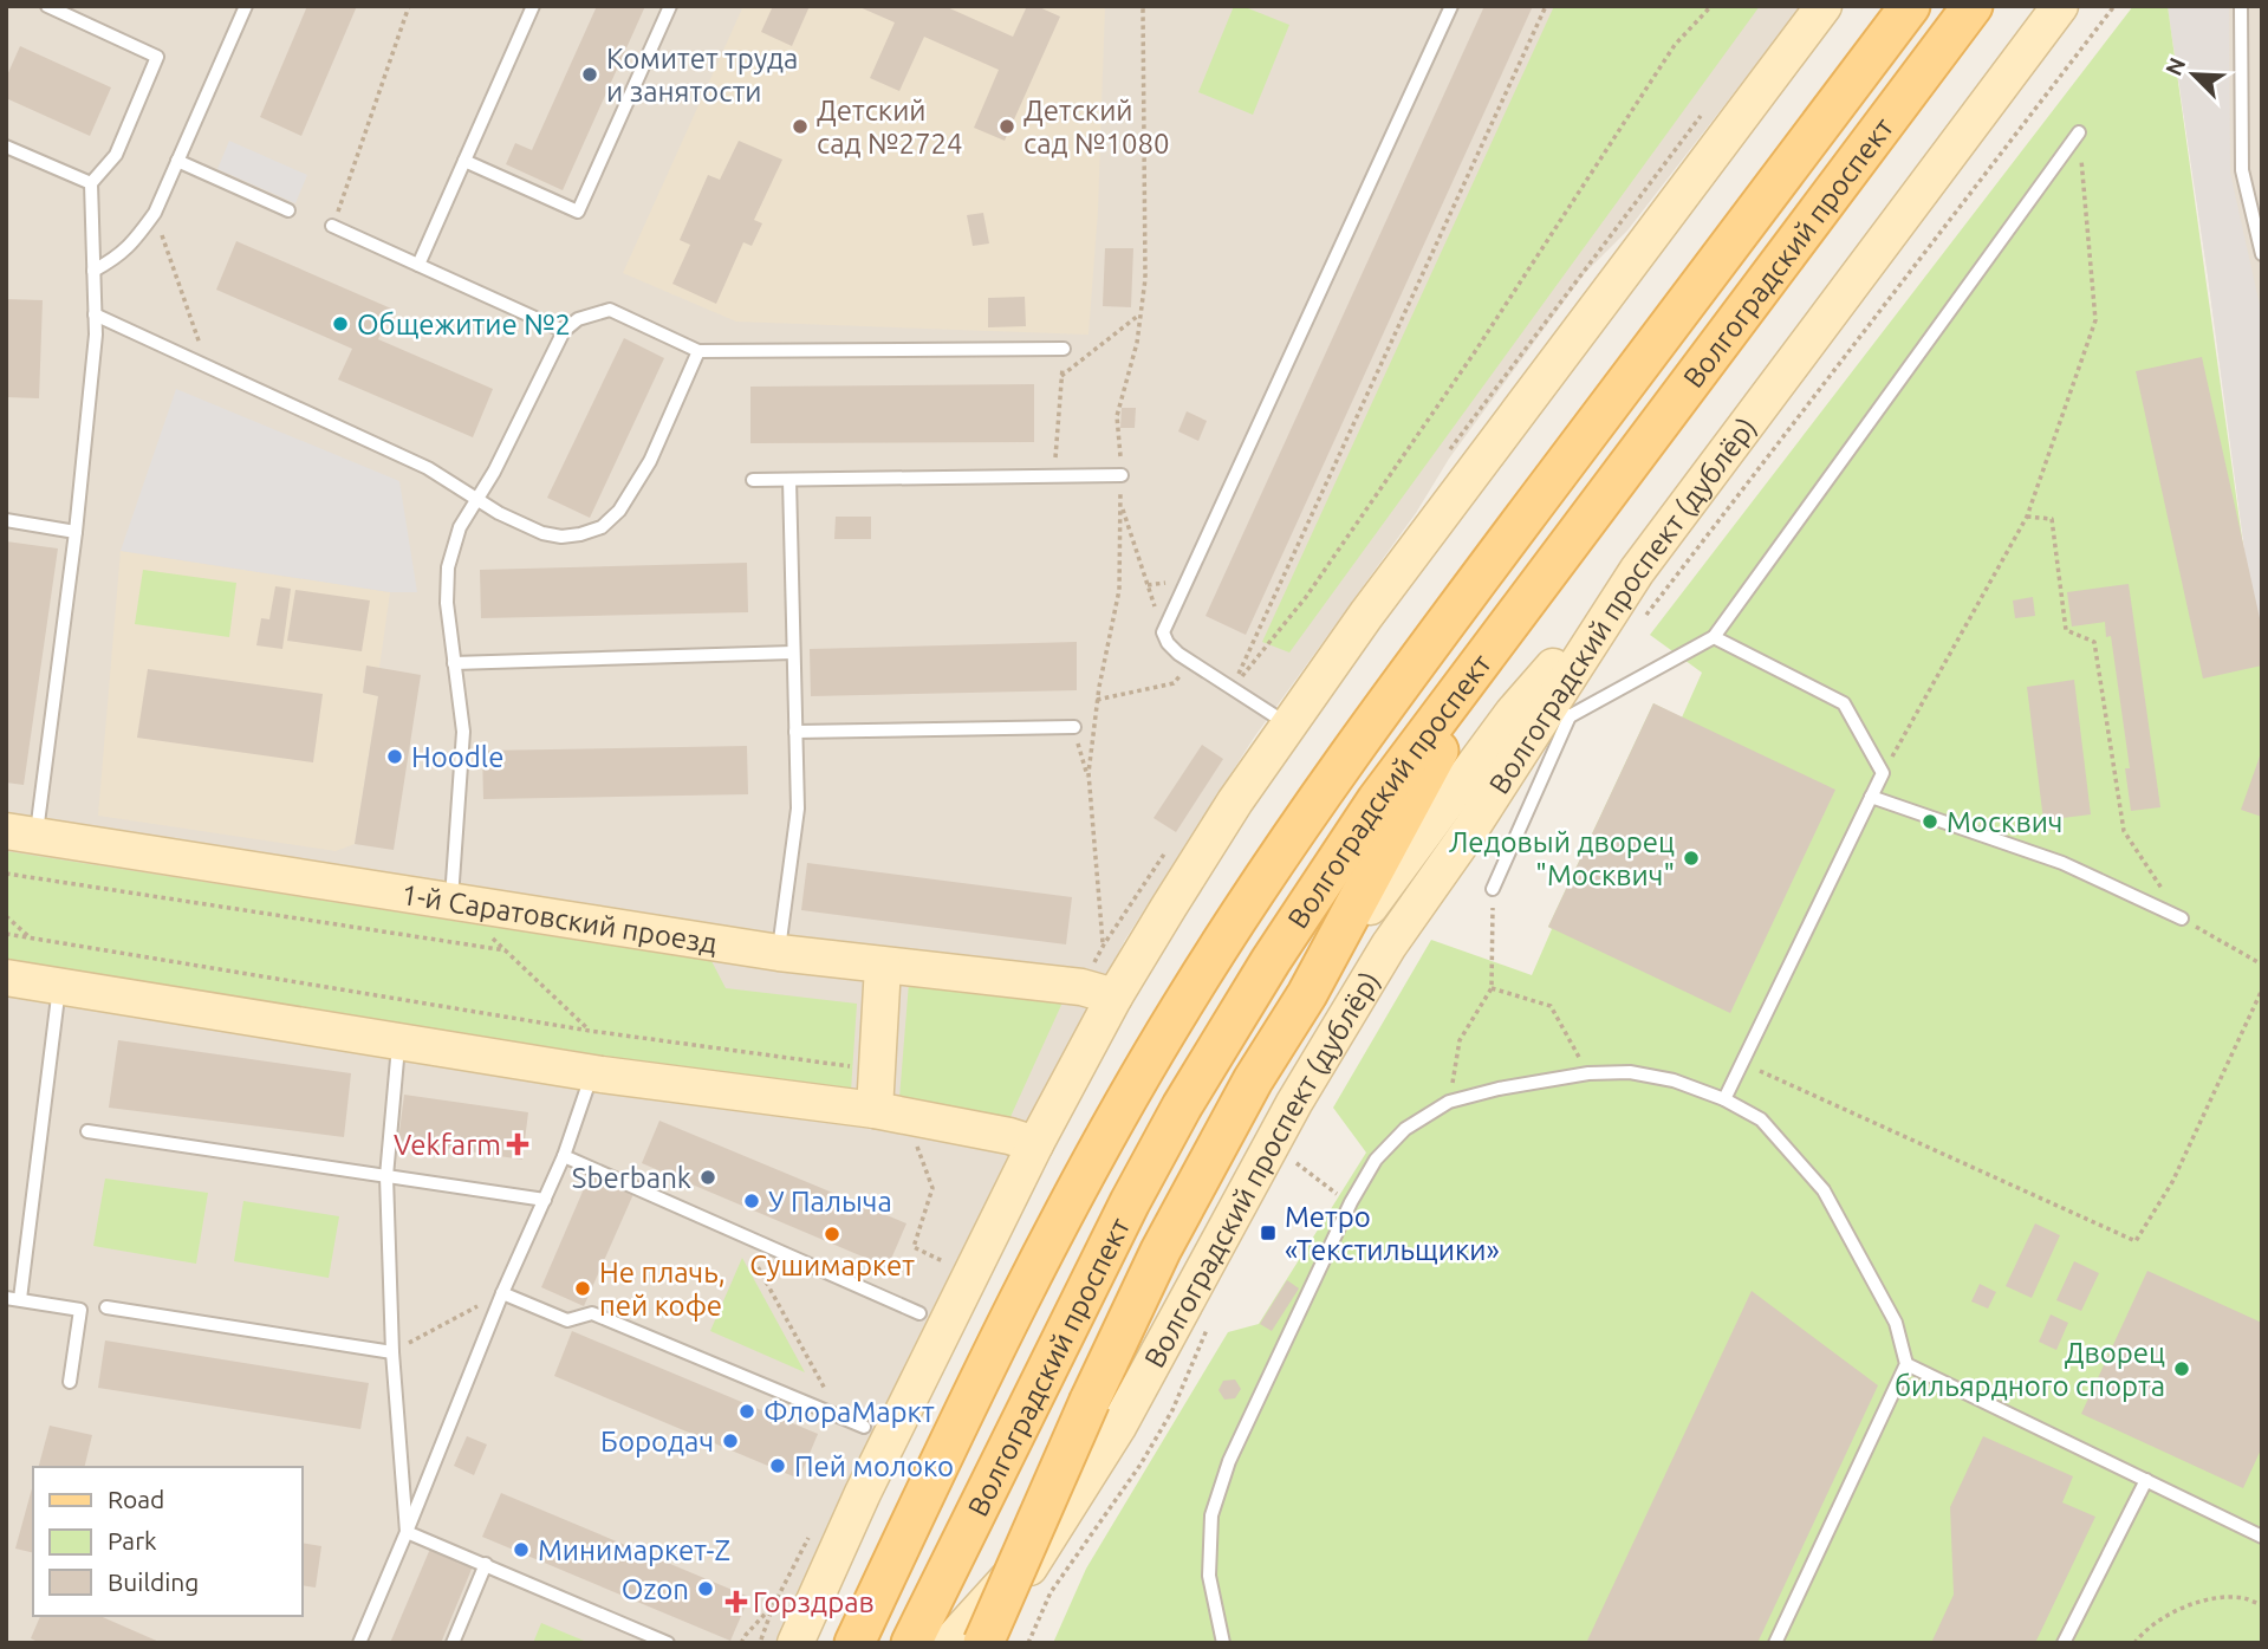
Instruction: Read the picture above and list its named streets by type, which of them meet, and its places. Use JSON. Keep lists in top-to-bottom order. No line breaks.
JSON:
{"streets":{"main road":["Волгоградский проспект","Волгоградский проспект (дублёр)","1-й Саратовский проезд"]},"places":{"other":["Комитет труда и занятости","Детский сад №2724","Детский сад №1080","Общежитие №2","Hoodle","Москвич","Ледовый дворец \"Москвич\"","Sberbank","У Палыча","Сушимаркет","Не плачь, пей кофе","Дворец бильярдного спорта","ФлораМаркт","Бородач","Пей молоко","Минимаркет-Z","Ozon"],"health":["Vekfarm","Горздрав"],"transit":["Метро «Текстильщики»"]},"legend":["Road","Park","Building"],"north":"top left"}
